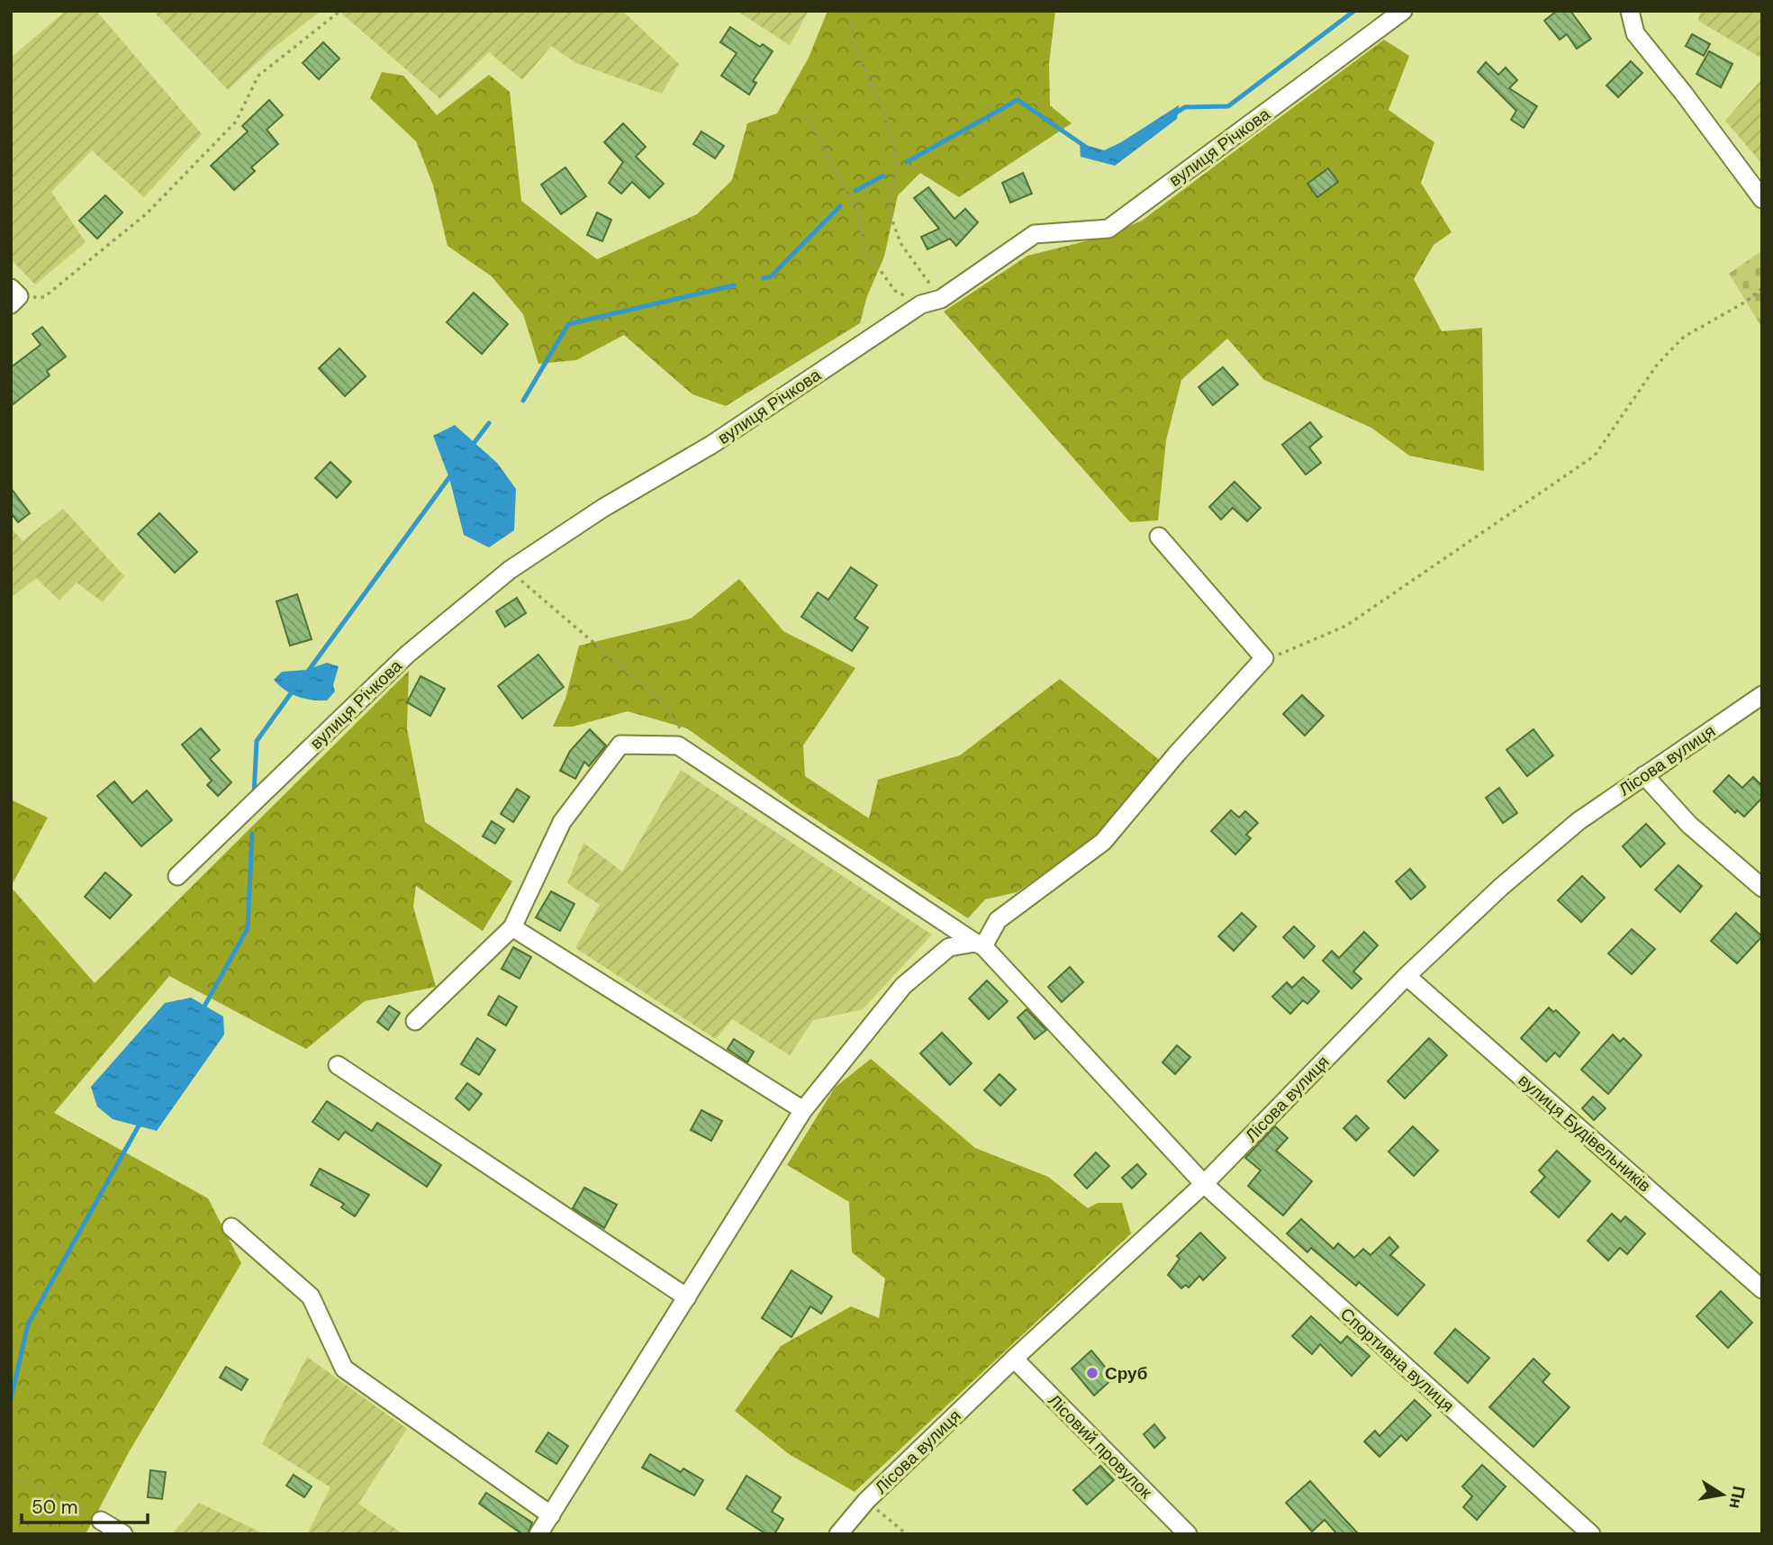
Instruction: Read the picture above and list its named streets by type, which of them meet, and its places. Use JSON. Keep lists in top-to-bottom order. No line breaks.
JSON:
{"streets":{"street":["вулиця Річкова","Лісова вулиця","вулиця Будівельників","Спортивна вулиця","Лісовий провулок"]},"crossings":[["Лісова вулиця","вулиця Будівельників"],["Лісова вулиця","Спортивна вулиця"],["Лісова вулиця","Лісовий провулок"]],"places":["Сруб"],"scale_bar":"50 m","north":"right"}
